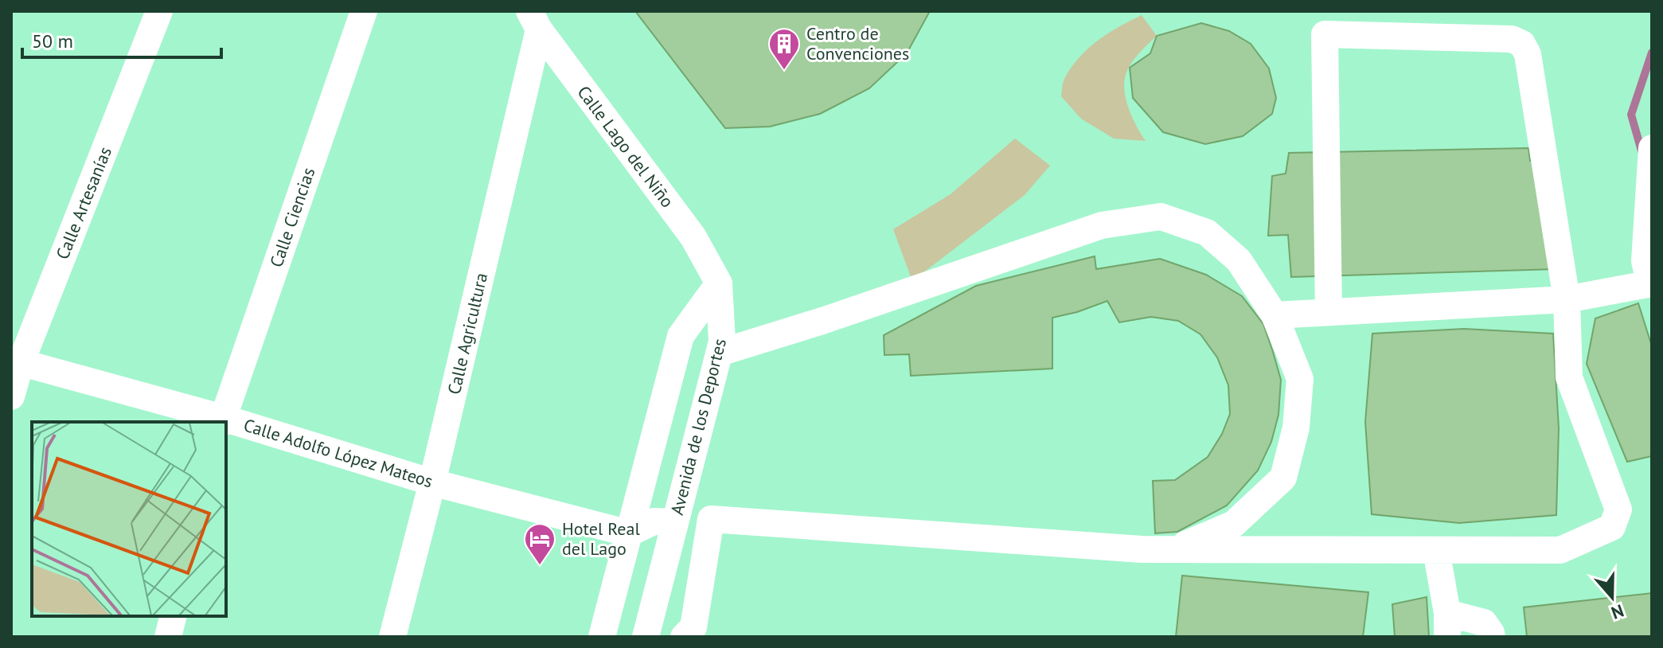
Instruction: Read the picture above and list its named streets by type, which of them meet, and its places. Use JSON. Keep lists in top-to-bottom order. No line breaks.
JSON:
{"streets":{"street":["Calle Lago del Niño","Calle Artesanías","Calle Ciencias","Calle Agricultura","Avenida de los Deportes","Calle Adolfo López Mateos"]},"crossings":[["Calle Lago del Niño","Calle Agricultura"],["Calle Lago del Niño","Avenida de los Deportes"],["Calle Artesanías","Calle Adolfo López Mateos"],["Calle Ciencias","Calle Adolfo López Mateos"],["Calle Agricultura","Calle Adolfo López Mateos"],["Avenida de los Deportes","Calle Adolfo López Mateos"]],"places":{"building":["Centro de Convenciones"],"hotel":["Hotel Real del Lago"]},"scale_bar":"50 m","north":"bottom"}
